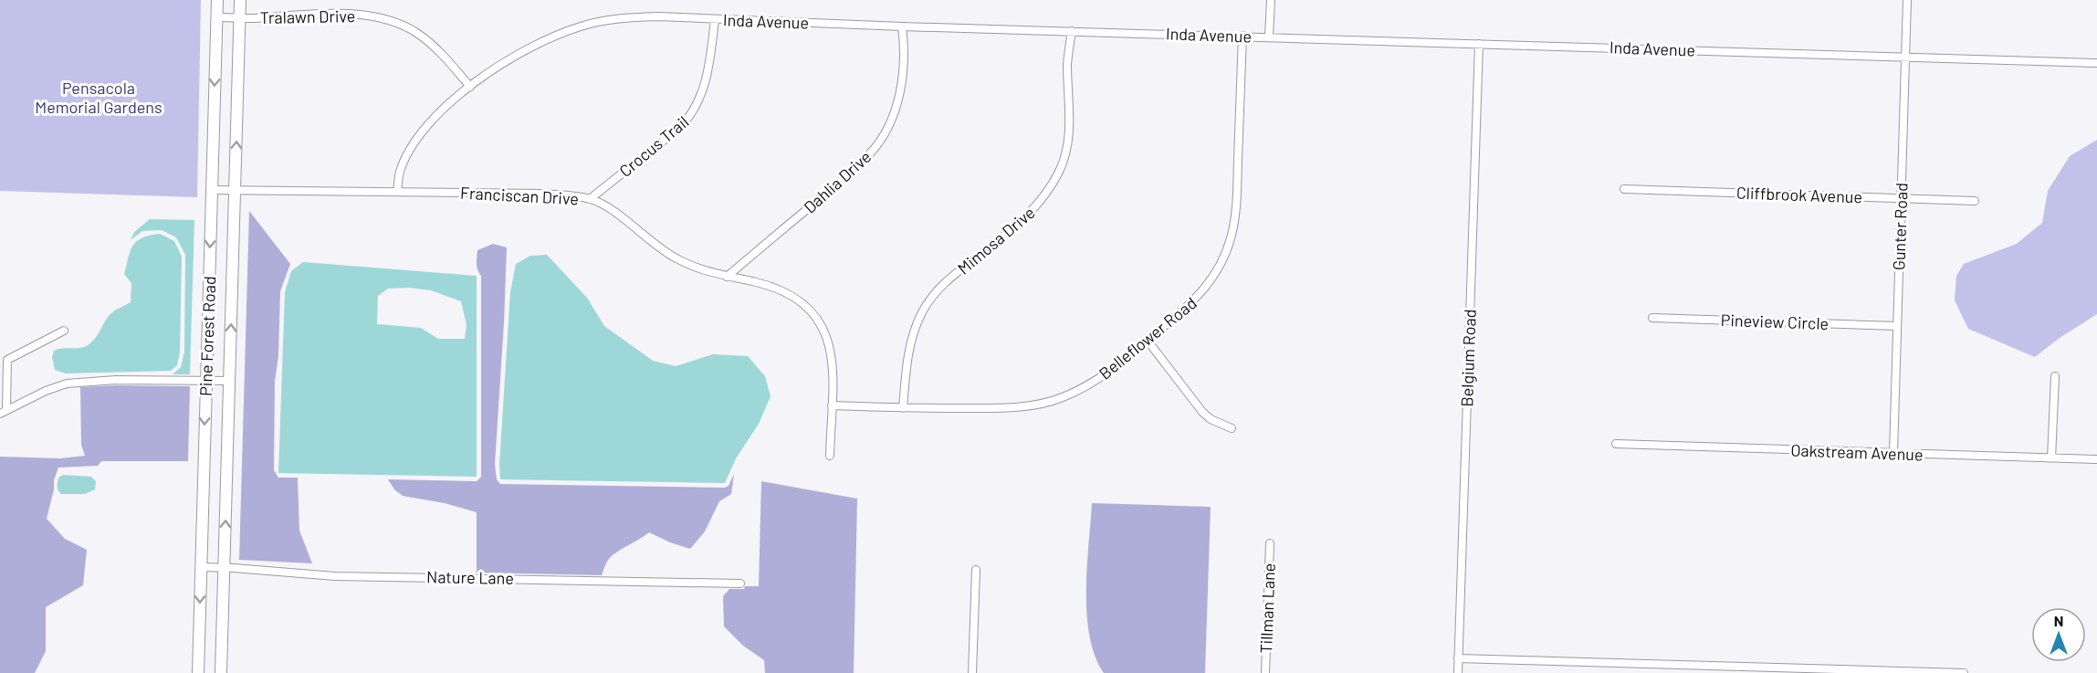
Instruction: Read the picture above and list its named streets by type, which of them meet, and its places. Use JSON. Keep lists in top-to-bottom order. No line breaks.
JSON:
{"streets":{"main road":["Pine Forest Road"],"street":["Tralawn Drive","Inda Avenue","Crocus Trail","Dahlia Drive","Cliffbrook Avenue","Franciscan Drive","Gunter Road","Mimosa Drive","Pineview Circle","Belleflower Road","Belgium Road","Oakstream Avenue","Nature Lane","Tillman Lane"]},"crossings":[["Tralawn Drive","Inda Avenue"],["Tralawn Drive","Pine Forest Road"],["Inda Avenue","Crocus Trail"],["Inda Avenue","Dahlia Drive"],["Inda Avenue","Franciscan Drive"],["Inda Avenue","Gunter Road"],["Inda Avenue","Mimosa Drive"],["Inda Avenue","Belleflower Road"],["Inda Avenue","Belgium Road"],["Crocus Trail","Franciscan Drive"],["Dahlia Drive","Franciscan Drive"],["Cliffbrook Avenue","Gunter Road"],["Franciscan Drive","Pine Forest Road"],["Franciscan Drive","Belleflower Road"],["Gunter Road","Pineview Circle"],["Gunter Road","Oakstream Avenue"],["Mimosa Drive","Belleflower Road"],["Pine Forest Road","Nature Lane"]],"parks":["Pensacola Memorial Gardens"],"north":"top"}
